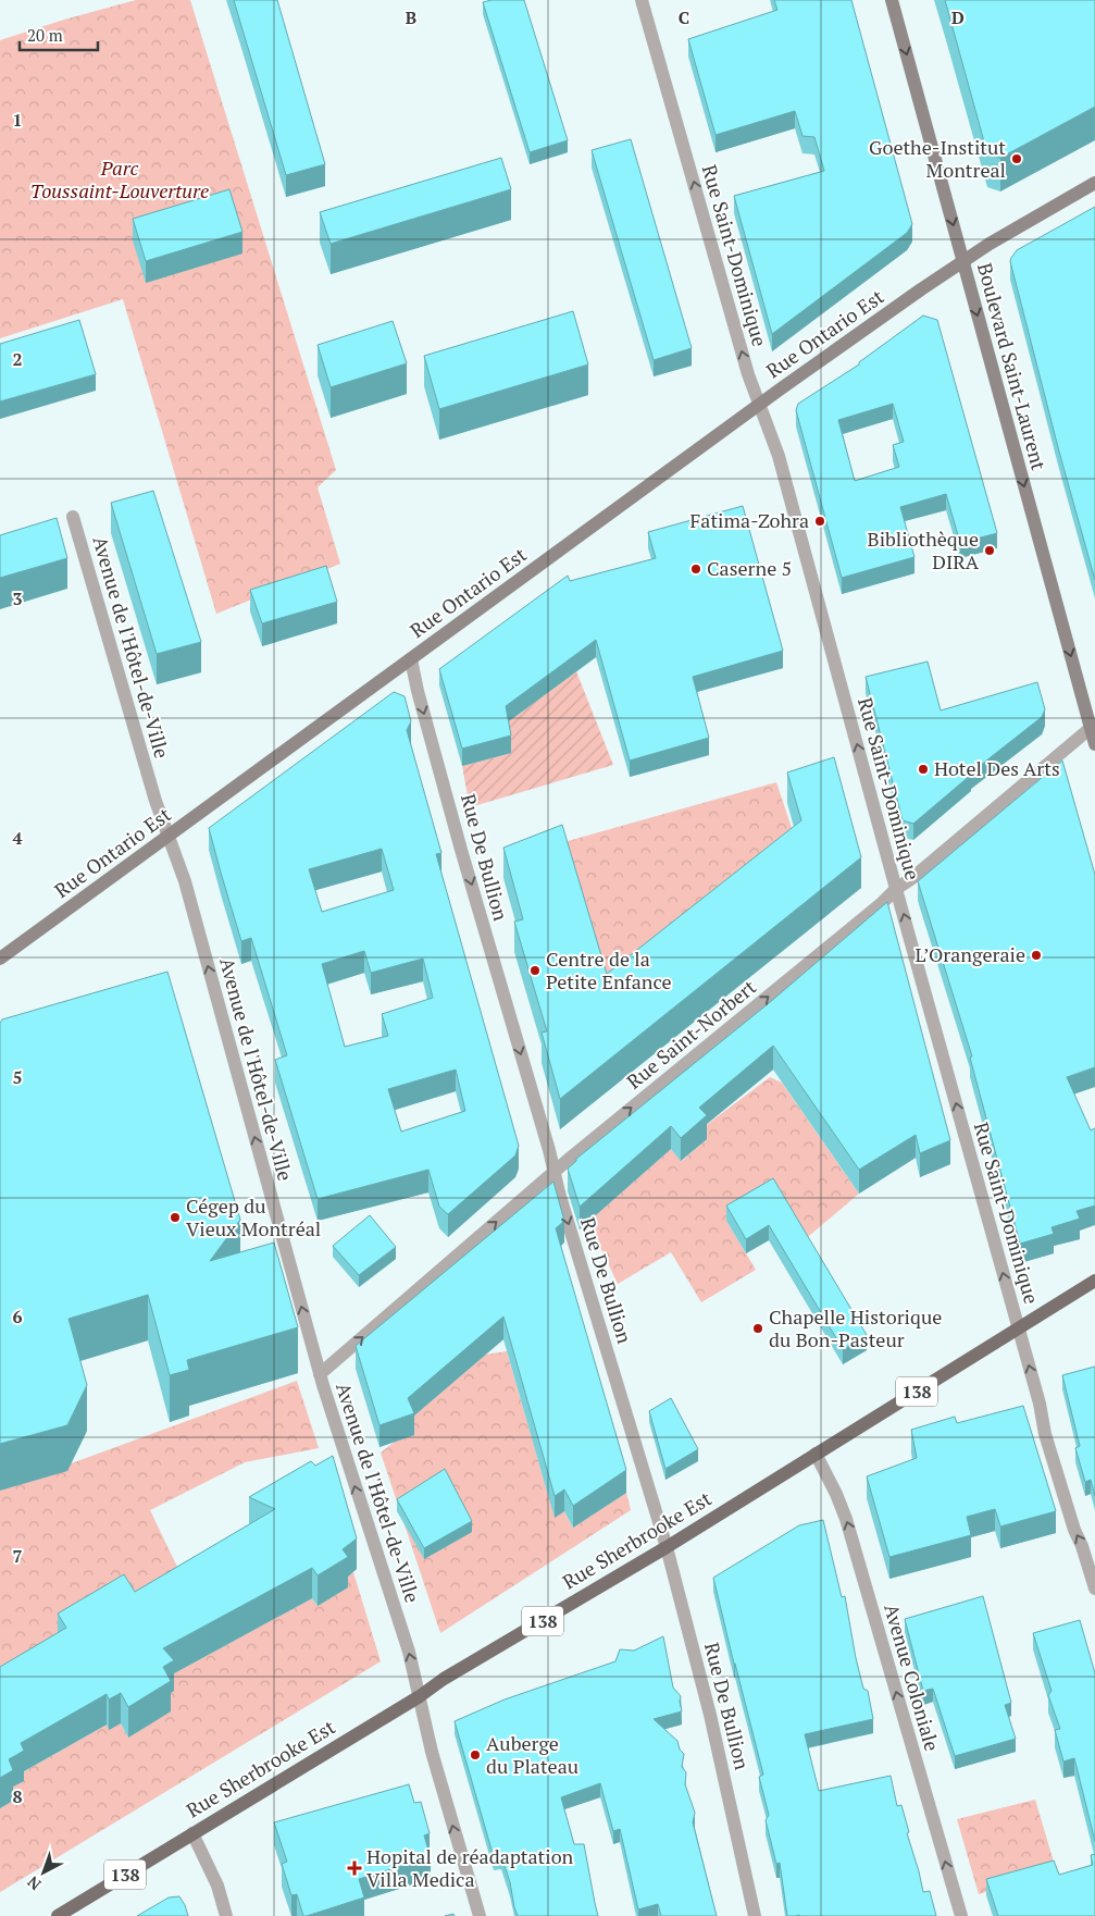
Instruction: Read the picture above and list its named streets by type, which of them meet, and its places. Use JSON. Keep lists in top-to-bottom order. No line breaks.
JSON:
{"streets":{"main road":["Rue Ontario Est","Boulevard Saint-Laurent","138","Rue Sherbrooke Est"],"street":["Rue Saint-Dominique","Avenue de l'Hôtel-de-Ville","Rue De Bullion","Rue Saint-Norbert","Avenue Coloniale"]},"crossings":[["Rue Saint-Dominique","Rue Ontario Est"],["Rue Saint-Dominique","Rue Saint-Norbert"],["Rue Saint-Dominique","Rue Sherbrooke Est"],["Rue Ontario Est","Boulevard Saint-Laurent"],["Rue Ontario Est","Avenue de l'Hôtel-de-Ville"],["Rue Ontario Est","Rue De Bullion"],["Boulevard Saint-Laurent","Rue Saint-Norbert"],["Avenue de l'Hôtel-de-Ville","Rue Saint-Norbert"],["Avenue de l'Hôtel-de-Ville","Rue Sherbrooke Est"],["Rue De Bullion","Rue Saint-Norbert"],["Rue De Bullion","Rue Sherbrooke Est"],["Rue Sherbrooke Est","Avenue Coloniale"]],"one_way":["Rue Saint-Dominique","Boulevard Saint-Laurent","Avenue de l'Hôtel-de-Ville","Rue De Bullion","Rue Saint-Norbert","Avenue Coloniale"],"parks":["Parc Toussaint-Louverture"],"places":{"other":["Goethe-Institut Montreal","Fatima-Zohra","Bibliothèque DIRA","Caserne 5","Hotel Des Arts","L’Orangeraie","Centre de la Petite Enfance","Cégep du Vieux Montréal","Chapelle Historique du Bon-Pasteur","Auberge du Plateau"],"health":["Hopital de réadaptation Villa Medica"]},"scale_bar":"20 m","north":"bottom left","grid":{"columns":["B","C","D"],"rows":["1","2","3","4","5","6","7","8"]}}
